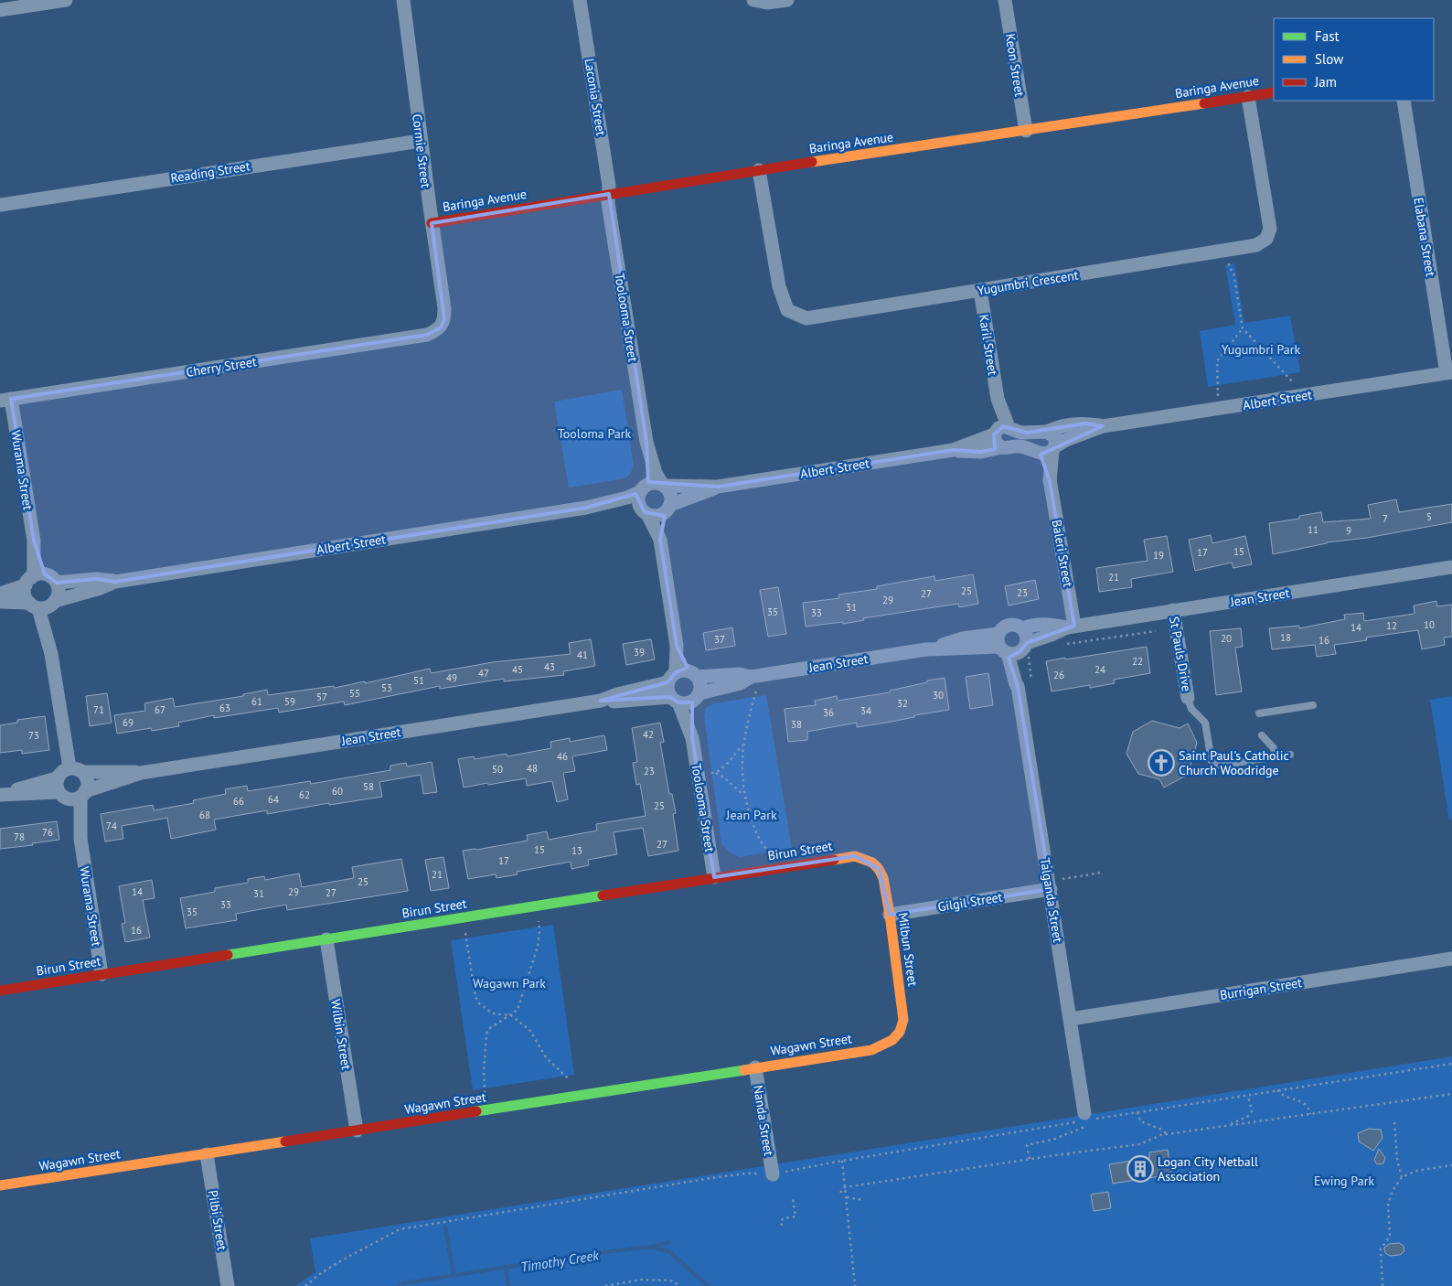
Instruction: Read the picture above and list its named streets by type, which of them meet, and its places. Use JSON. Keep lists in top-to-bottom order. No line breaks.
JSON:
{"streets":{"street":["Keon Street","Baringa Avenue","Laconia Street","Cormie Street","Reading Street","Elabana Street","Yugumbri Crescent","Toolooma Street","Karil Street","Cherry Street","Albert Street","Wurama Street","Baleri Street","Jean Street","St Pauls Drive","Birun Street","Talganda Street","Gilgil Street","Milbun Street","Burrigan Street","Wilbin Street","Wagawn Street","Nanda Street","Pilbi Street"]},"crossings":[["Keon Street","Baringa Avenue"],["Baringa Avenue","Laconia Street"],["Baringa Avenue","Cormie Street"],["Baringa Avenue","Yugumbri Crescent"],["Baringa Avenue","Toolooma Street"],["Laconia Street","Toolooma Street"],["Cormie Street","Reading Street"],["Cormie Street","Cherry Street"],["Elabana Street","Albert Street"],["Yugumbri Crescent","Karil Street"],["Toolooma Street","Albert Street"],["Toolooma Street","Jean Street"],["Toolooma Street","Birun Street"],["Karil Street","Albert Street"],["Cherry Street","Wurama Street"],["Albert Street","Wurama Street"],["Albert Street","Baleri Street"],["Wurama Street","Jean Street"],["Wurama Street","Birun Street"],["Baleri Street","Jean Street"],["Jean Street","St Pauls Drive"],["Jean Street","Talganda Street"],["Birun Street","Milbun Street"],["Birun Street","Wilbin Street"],["Talganda Street","Gilgil Street"],["Talganda Street","Burrigan Street"],["Gilgil Street","Milbun Street"],["Milbun Street","Wagawn Street"],["Wilbin Street","Wagawn Street"],["Wagawn Street","Nanda Street"],["Wagawn Street","Pilbi Street"]],"water":["Timothy Creek"],"parks":["Yugumbri Park","Tooloma Park","Jean Park","Wagawn Park","Ewing Park"],"places":{"church":["Saint Paul's Catholic Church Woodridge"],"building":["Logan City Netball Association"]},"house_numbers":["5","7","11","9","15","17","19","21","25","23","27","29","31","35","33","10","12","14","18","20","37","16","39","41","22","43","45","24","47","26","49","51","53","55","30","57","61","59","32","63","71","67","34","36","69","38","42","73","46","48","50","23","58","60","62","64","66","25","68","74","76","78","27","15","13","17","21","25","14","29","27","31","33","35","16"],"legend":["Fast","Slow","Jam"]}
